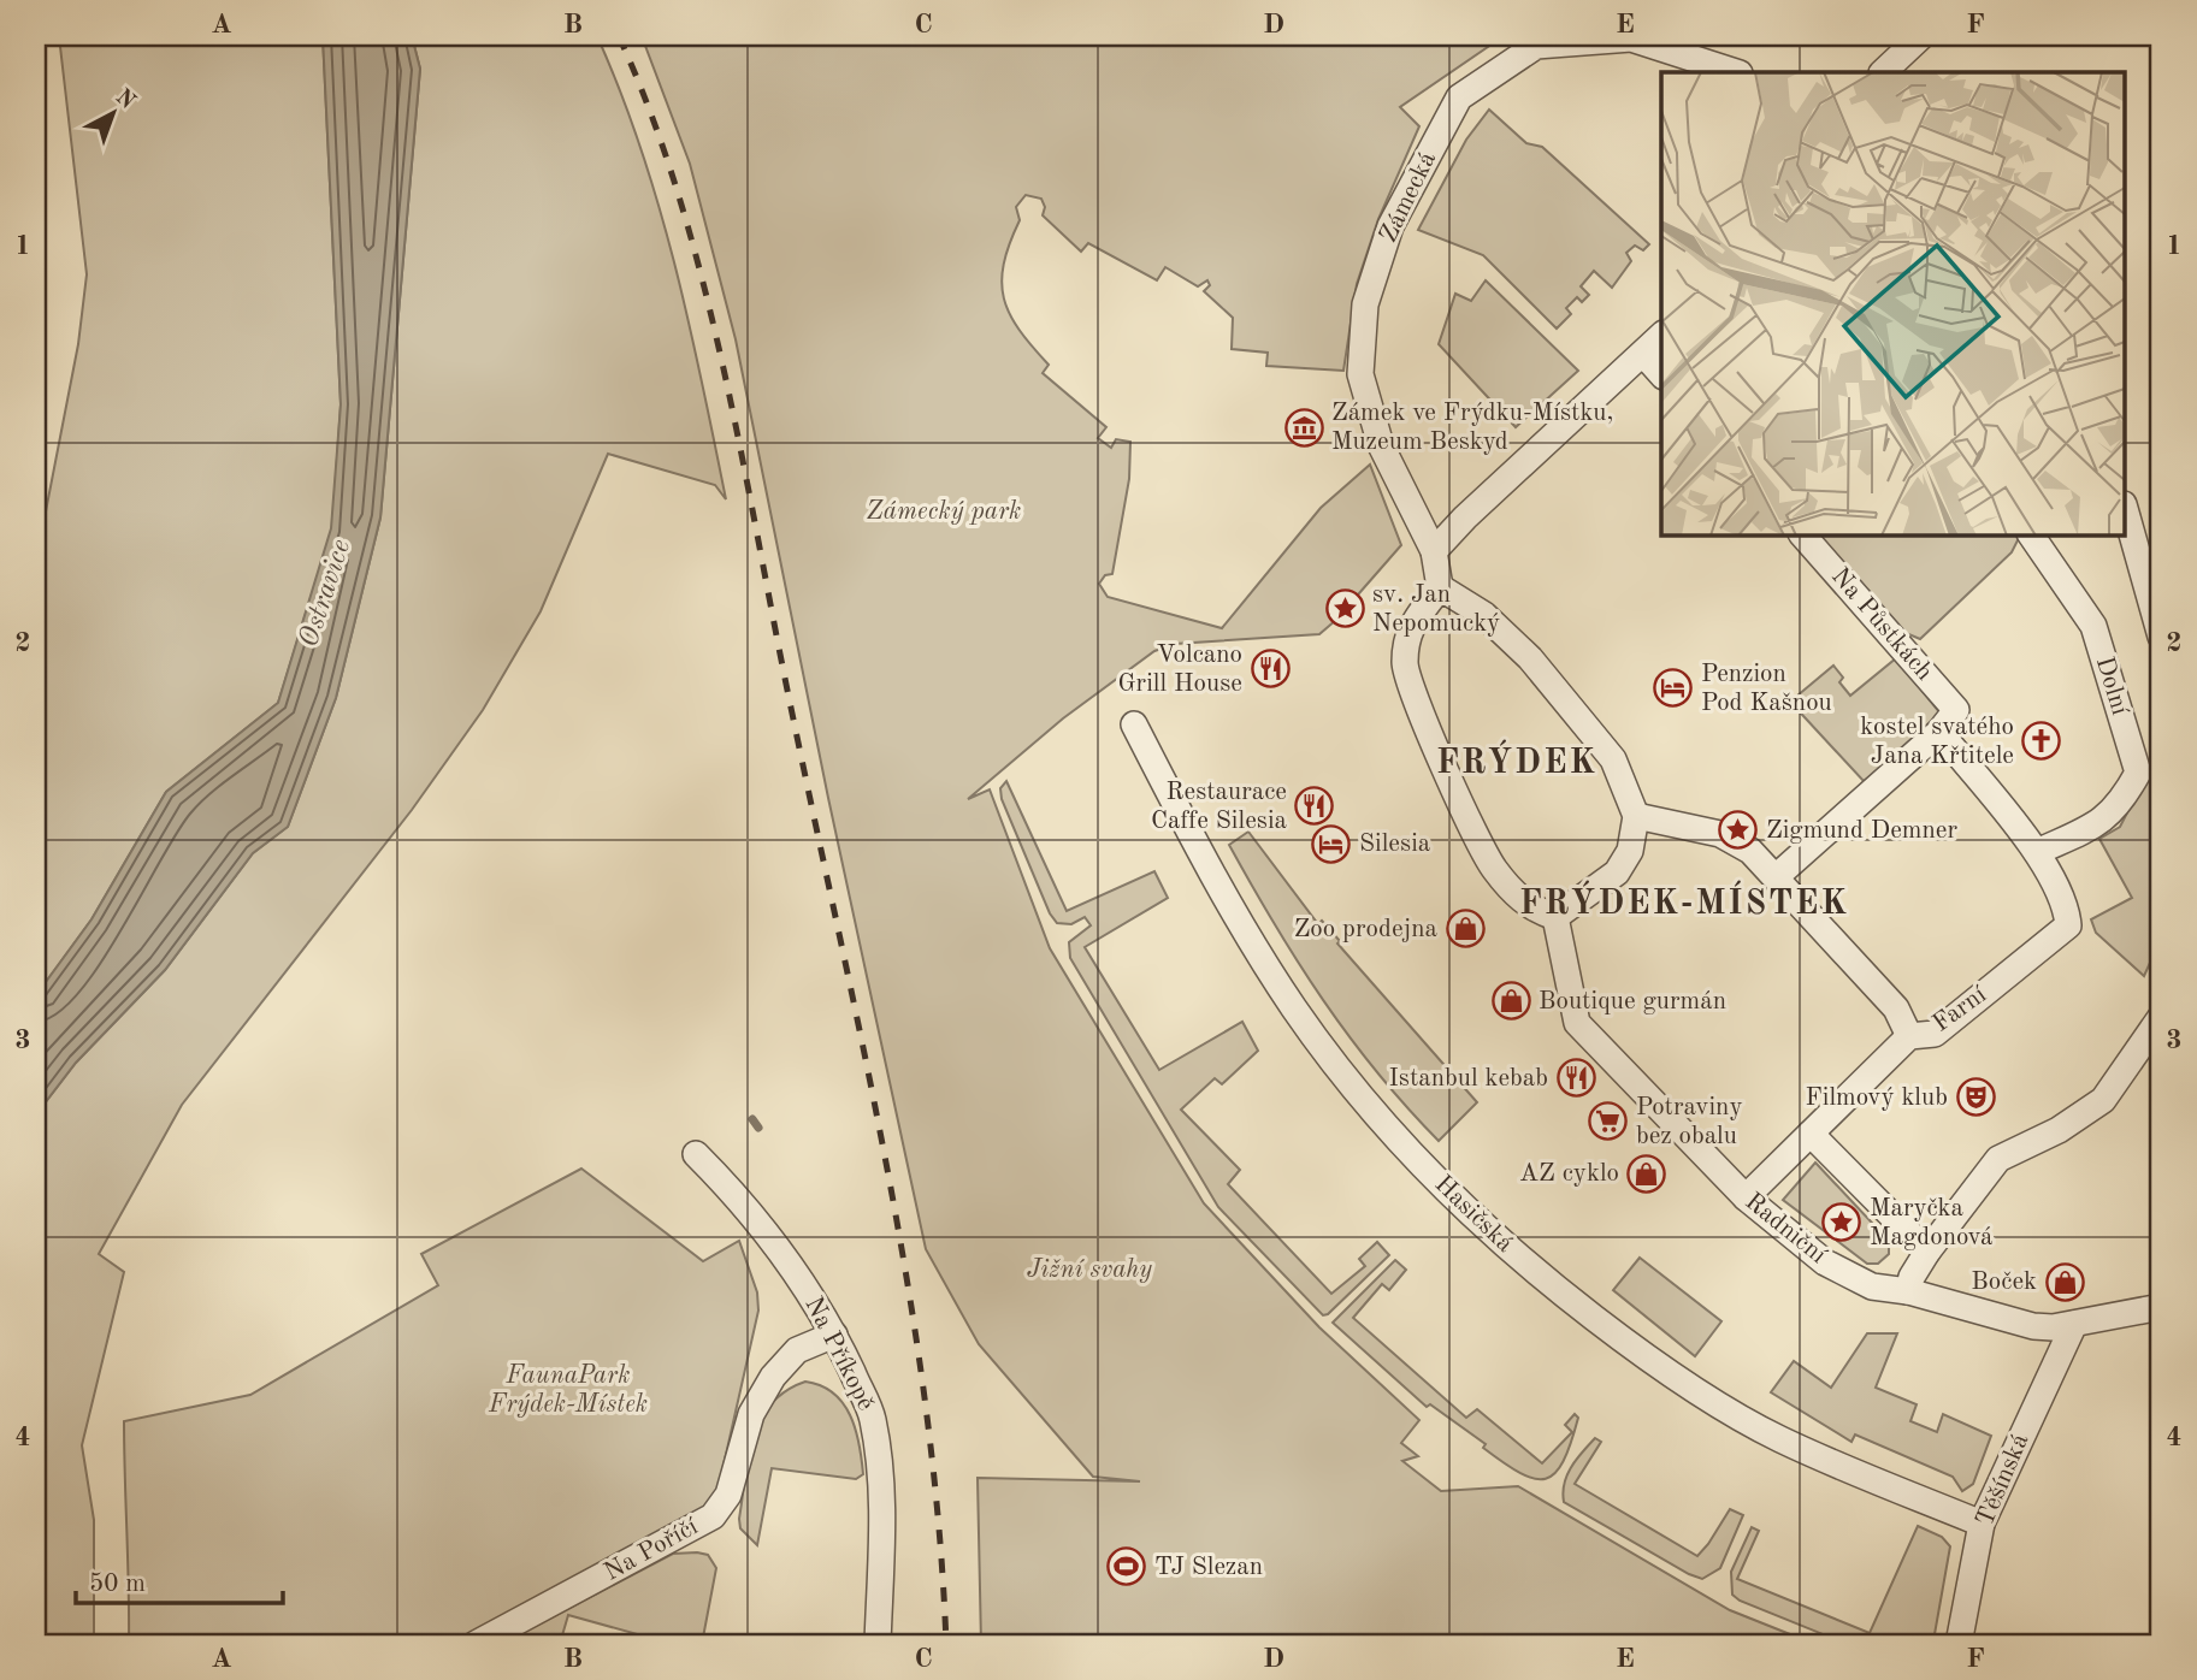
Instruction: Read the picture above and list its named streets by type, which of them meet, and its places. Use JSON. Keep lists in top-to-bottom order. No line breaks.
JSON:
{"streets":{"street":["Zámecká","Na Půstkách","Dolní","Farní","Hasičská","Radniční","Na Příkopě","Těšínská","Na Poříčí"]},"crossings":[["Dolní","Farní"],["Farní","Radniční"],["Hasičská","Těšínská"],["Radniční","Těšínská"],["Na Příkopě","Na Poříčí"]],"districts":["FRÝDEK","FRÝDEK-MÍSTEK"],"water":["Ostravice"],"parks":["Zámecký park","Jižní svahy","FaunaPark Frýdek-Místek"],"places":{"museum":["Zámek ve Frýdku-Místku, Muzeum Beskyd"],"place":["sv. Jan Nepomucký","Zigmund Demner","Maryčka Magdonová"],"restaurant":["Volcano Grill House","Restaurace Caffe Silesia","Istanbul kebab"],"hotel":["Penzion Pod Kašnou","Silesia"],"church":["kostel svatého Jana Křtitele"],"shop":["Zoo prodejna","Boutique gurmán","AZ cyklo","Boček"],"theatre":["Filmový klub"],"supermarket":["Potraviny bez obalu"],"sports":["TJ Slezan"]},"scale_bar":"50 m","north":"top right","grid":{"columns":["A","B","C","D","E","F"],"rows":["1","2","3","4"]}}
